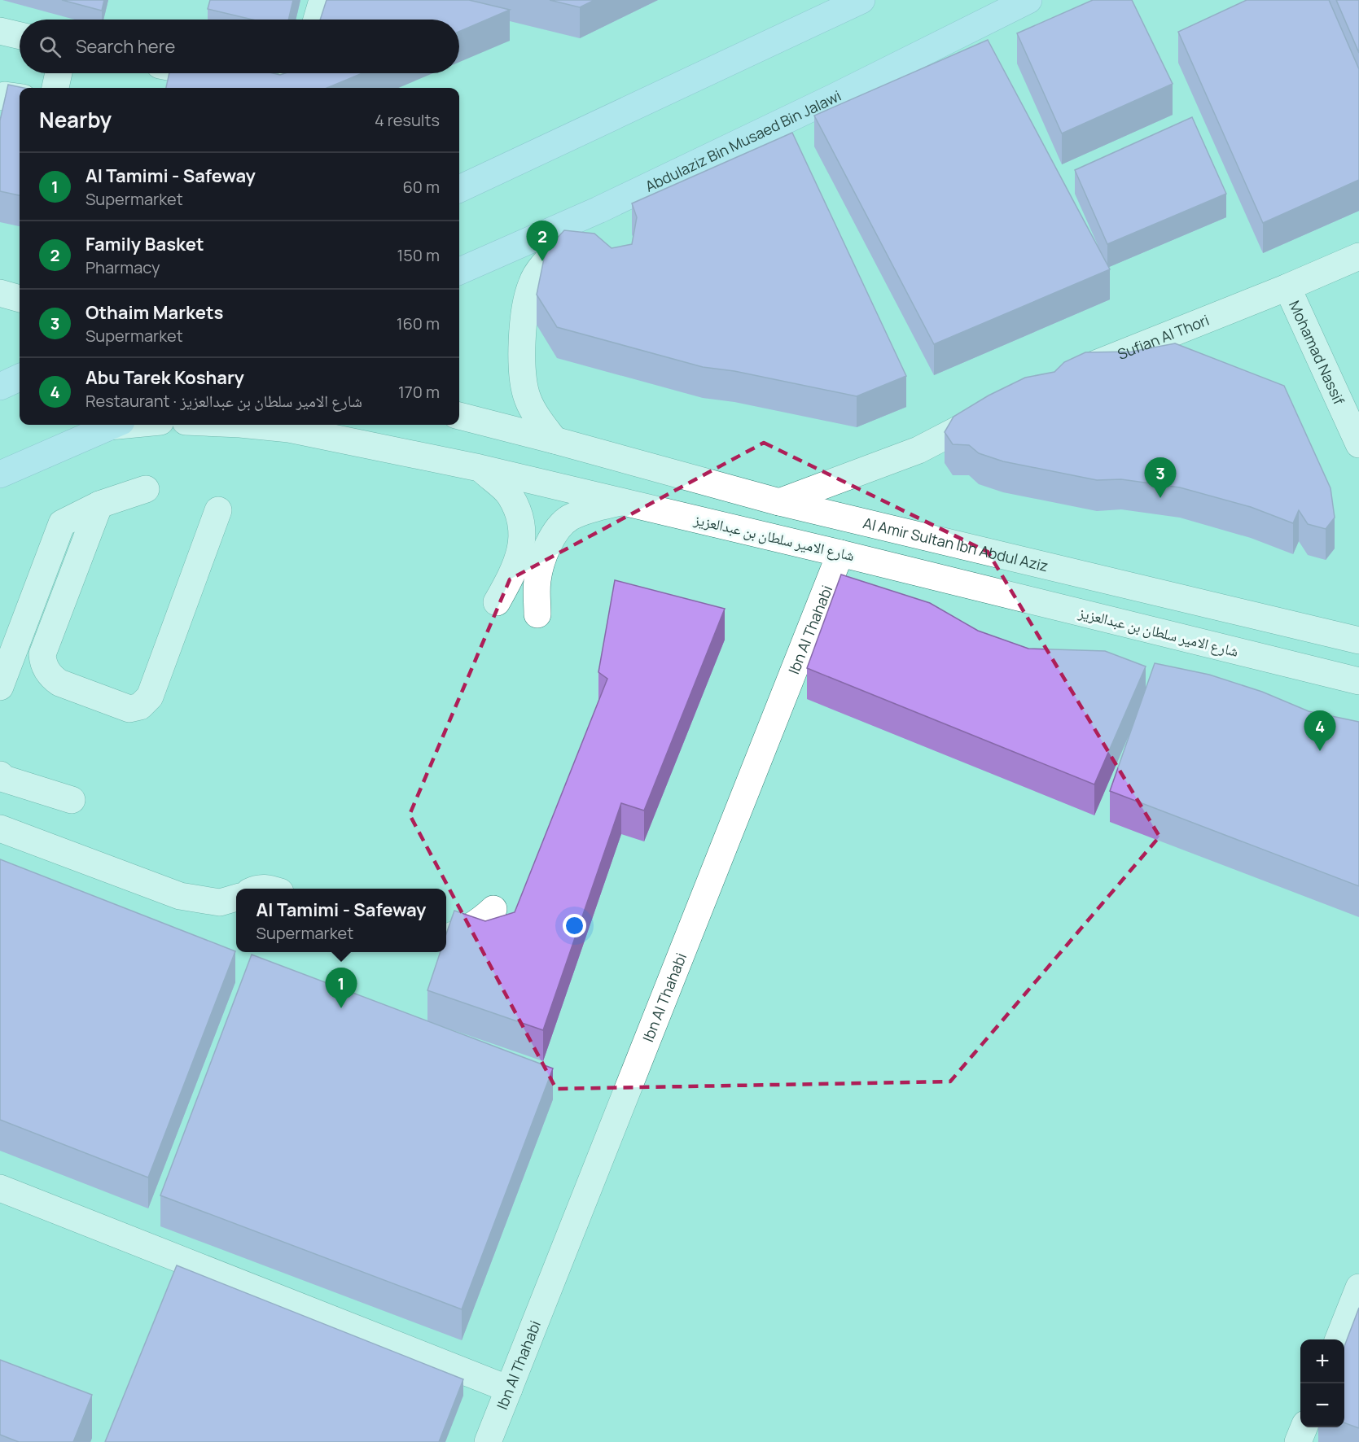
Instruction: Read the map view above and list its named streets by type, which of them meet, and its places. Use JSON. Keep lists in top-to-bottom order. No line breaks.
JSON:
{"streets":{"main road":["Abdulaziz Bin Musaed Bin Jalawi"],"street":["Sufian Al Thori","Mohamad Nassif","شارع الامير سلطان بن عبدالعزيز","Al Amir Sultan Ibn Abdul Aziz","Ibn Al Thahabi"]},"crossings":[["Sufian Al Thori","Mohamad Nassif"],["شارع الامير سلطان بن عبدالعزيز","Ibn Al Thahabi"]],"page":{"search":"Search here","heading":["Nearby","4 results"],"list":[{"mark":"1","name":"Al Tamimi - Safeway","note":"Supermarket","value":"60 m"},{"mark":"2","name":"Family Basket","note":"Pharmacy","value":"150 m"},{"mark":"3","name":"Othaim Markets","note":"Supermarket","value":"160 m"},{"mark":"4","name":"Abu Tarek Koshary","note":"Restaurant · شارع الامير سلطان بن عبدالعزيز","value":"170 m"}],"pins":["2","3","4","1"],"popup":["Al Tamimi - Safeway","Supermarket"],"map_buttons":["+","−"]}}
